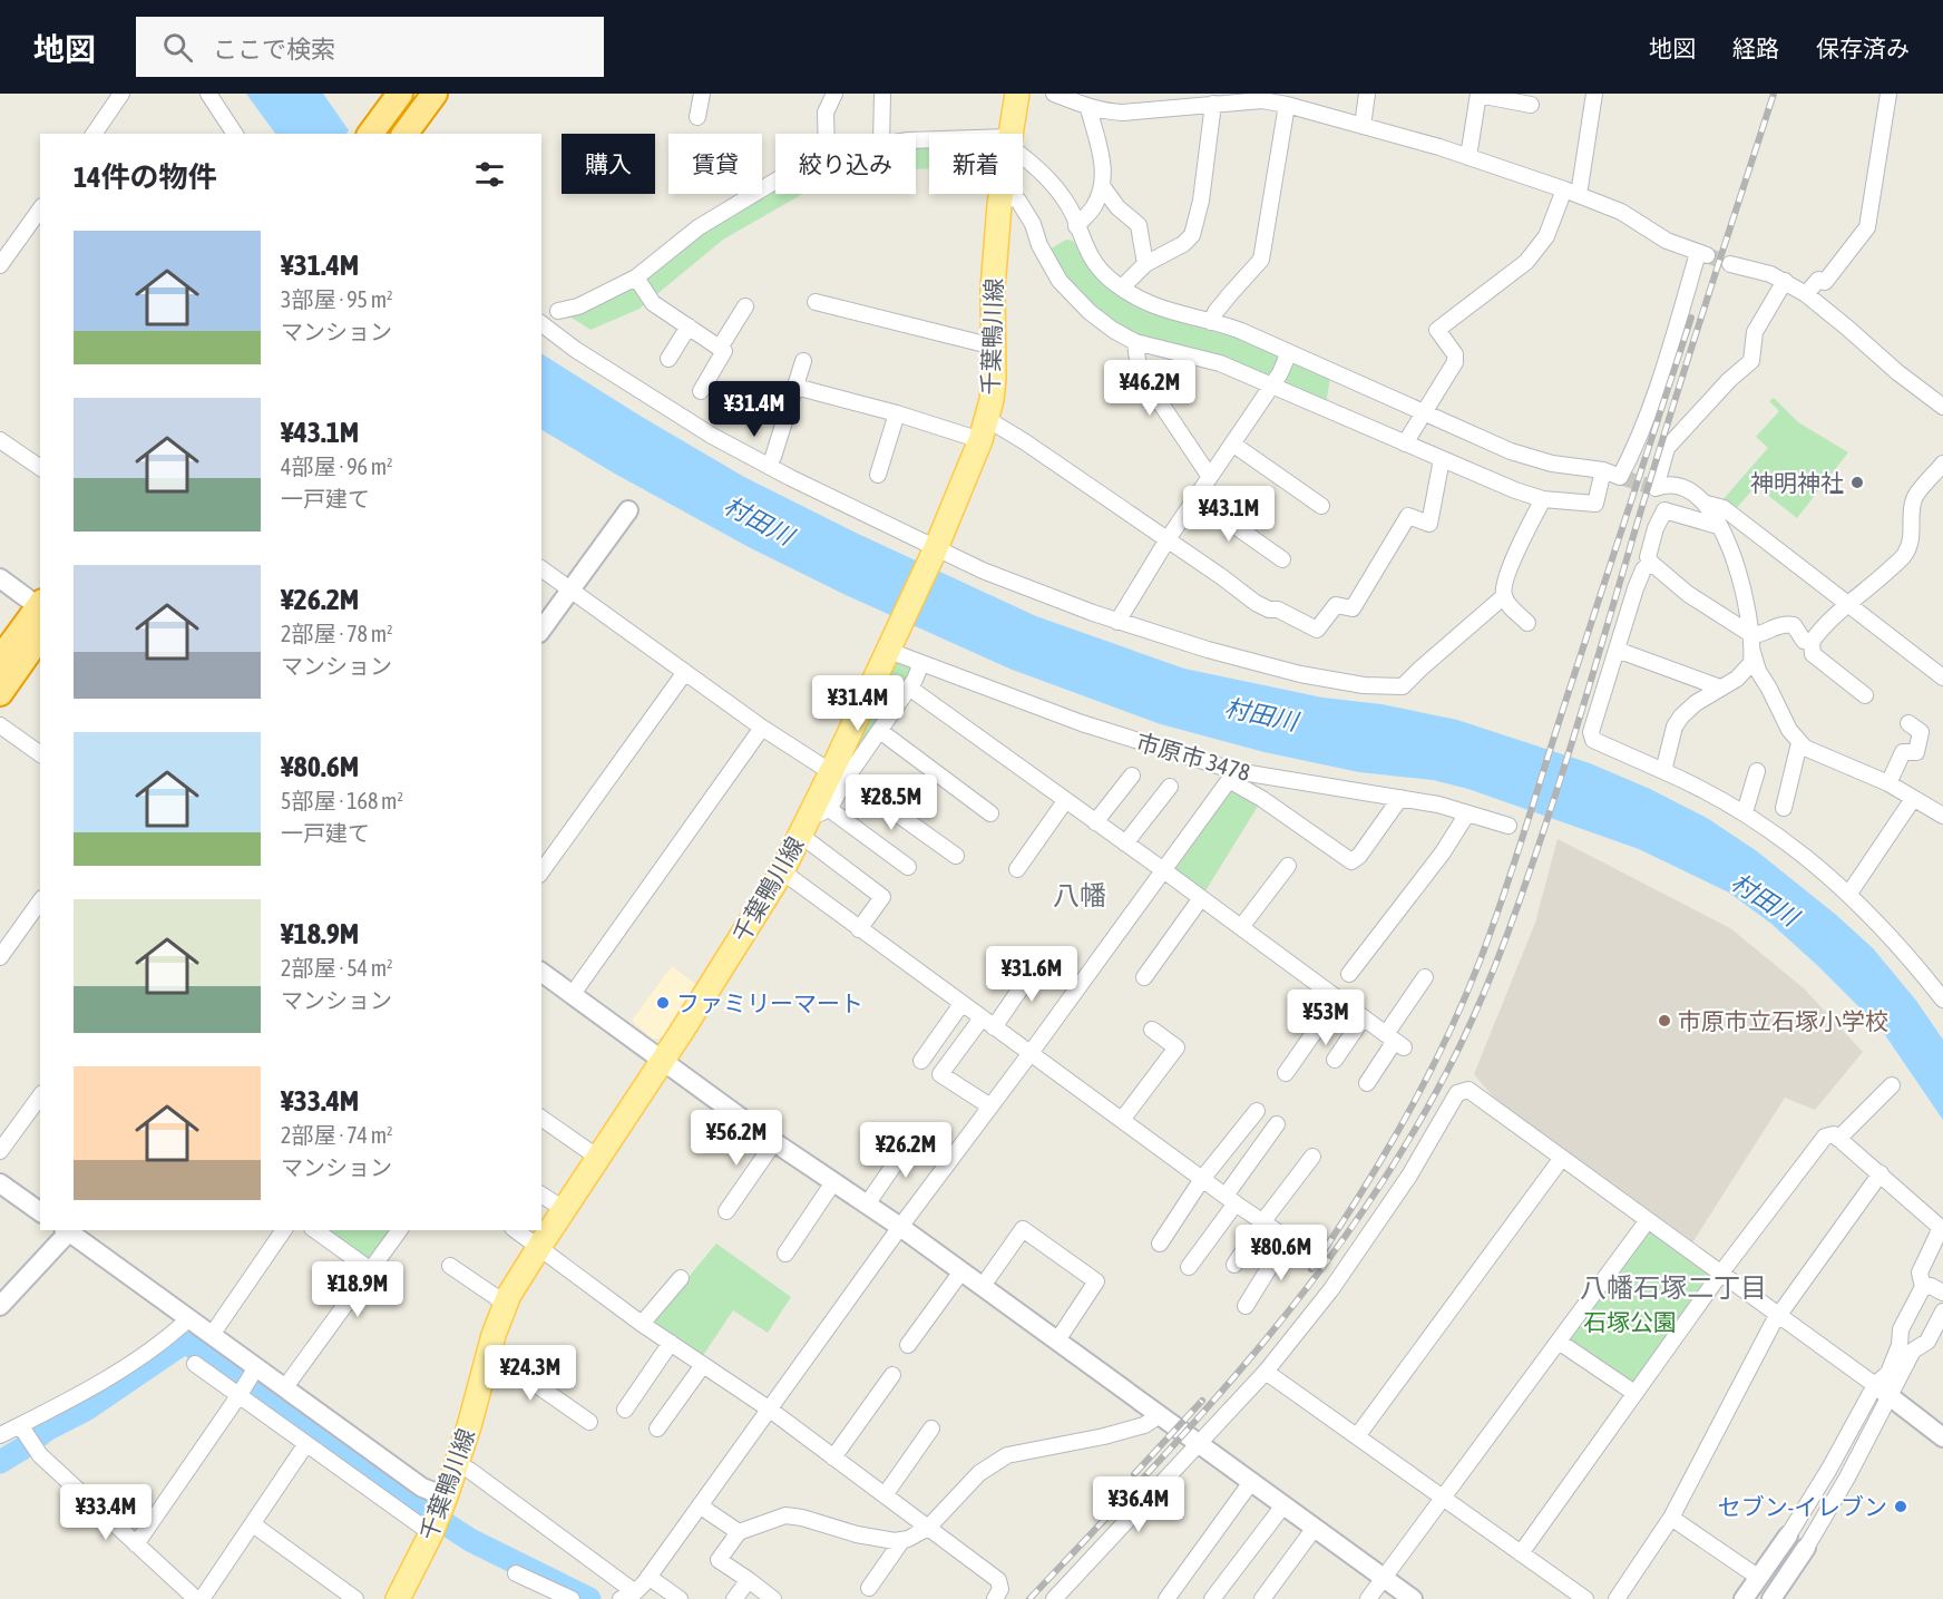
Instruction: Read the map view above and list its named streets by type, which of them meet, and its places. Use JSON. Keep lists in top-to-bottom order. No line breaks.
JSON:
{"streets":{"main road":["千葉鴨川線"],"street":["市原市 3478"]},"crossings":[["千葉鴨川線","市原市 3478"]],"districts":["八幡","八幡石塚二丁目"],"water":["村田川"],"parks":["石塚公園"],"places":["神明神社","ファミリーマート","市原市立石塚小学校","セブン-イレブン"],"page":{"header":"地図","search":"ここで検索","nav":["地図","経路","保存済み"],"chip":["購入","賃貸","絞り込み","新着"],"heading":"14件の物件","list":[{"name":"¥31.4M","note":"3部屋 · 95 m² · マンション"},{"name":"¥43.1M","note":"4部屋 · 96 m² · 一戸建て"},{"name":"¥26.2M","note":"2部屋 · 78 m² · マンション"},{"name":"¥80.6M","note":"5部屋 · 168 m² · 一戸建て"},{"name":"¥18.9M","note":"2部屋 · 54 m² · マンション"},{"name":"¥33.4M","note":"2部屋 · 74 m² · マンション"}],"price":["¥46.2M","¥31.4M","¥43.1M","¥31.4M","¥28.5M","¥31.6M","¥53M","¥56.2M","¥26.2M","¥80.6M","¥18.9M","¥24.3M","¥36.4M","¥33.4M"]}}
